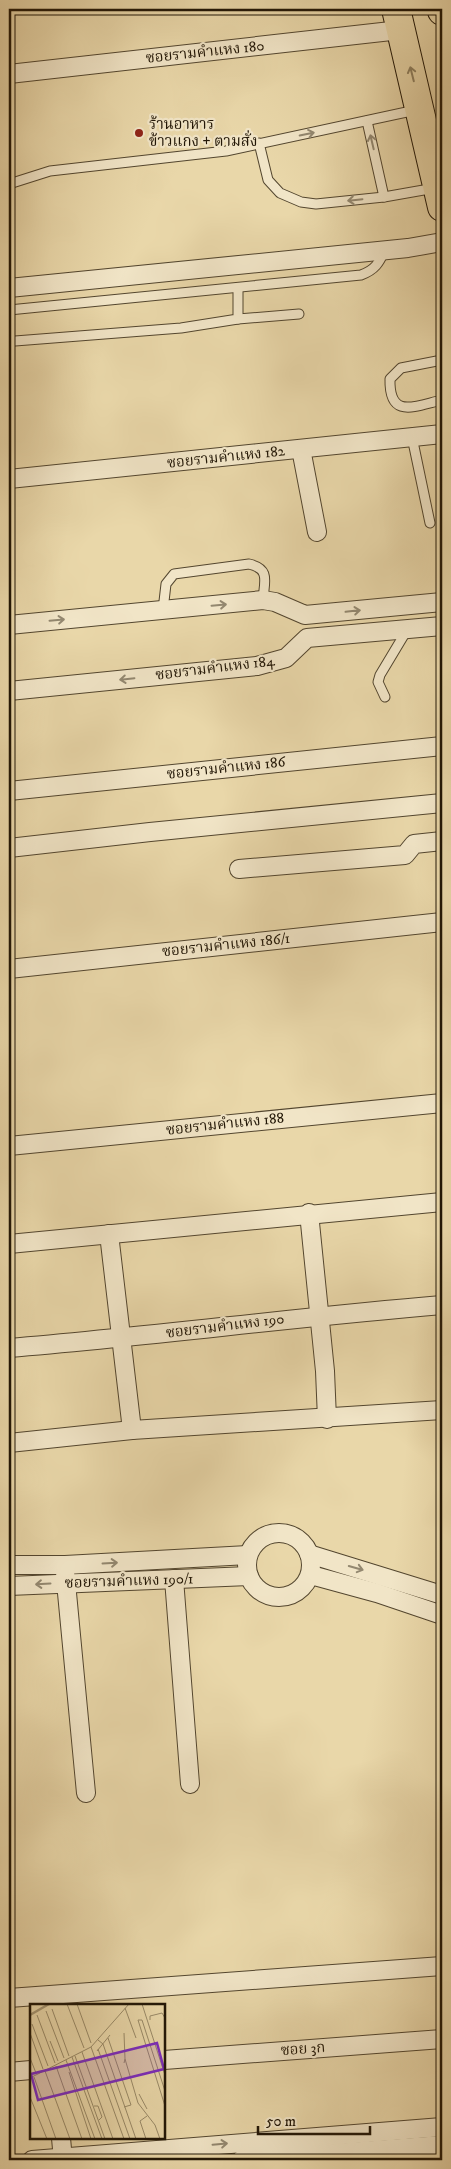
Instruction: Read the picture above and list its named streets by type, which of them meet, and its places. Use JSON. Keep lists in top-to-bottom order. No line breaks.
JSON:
{"streets":{"street":["ซอยรามคำแหง 180","ซอยรามคำแหง 182","ซอยรามคำแหง 184","ซอยรามคำแหง 186","ซอยรามคำแหง 186/1","ซอยรามคำแหง 188","ซอยรามคำแหง 190","ซอยรามคำแหง 190/1","ซอย 3ก"]},"places":["ร้านอาหาร ข้าวแกง + ตามสั่ง"],"scale_bar":"50 m"}
